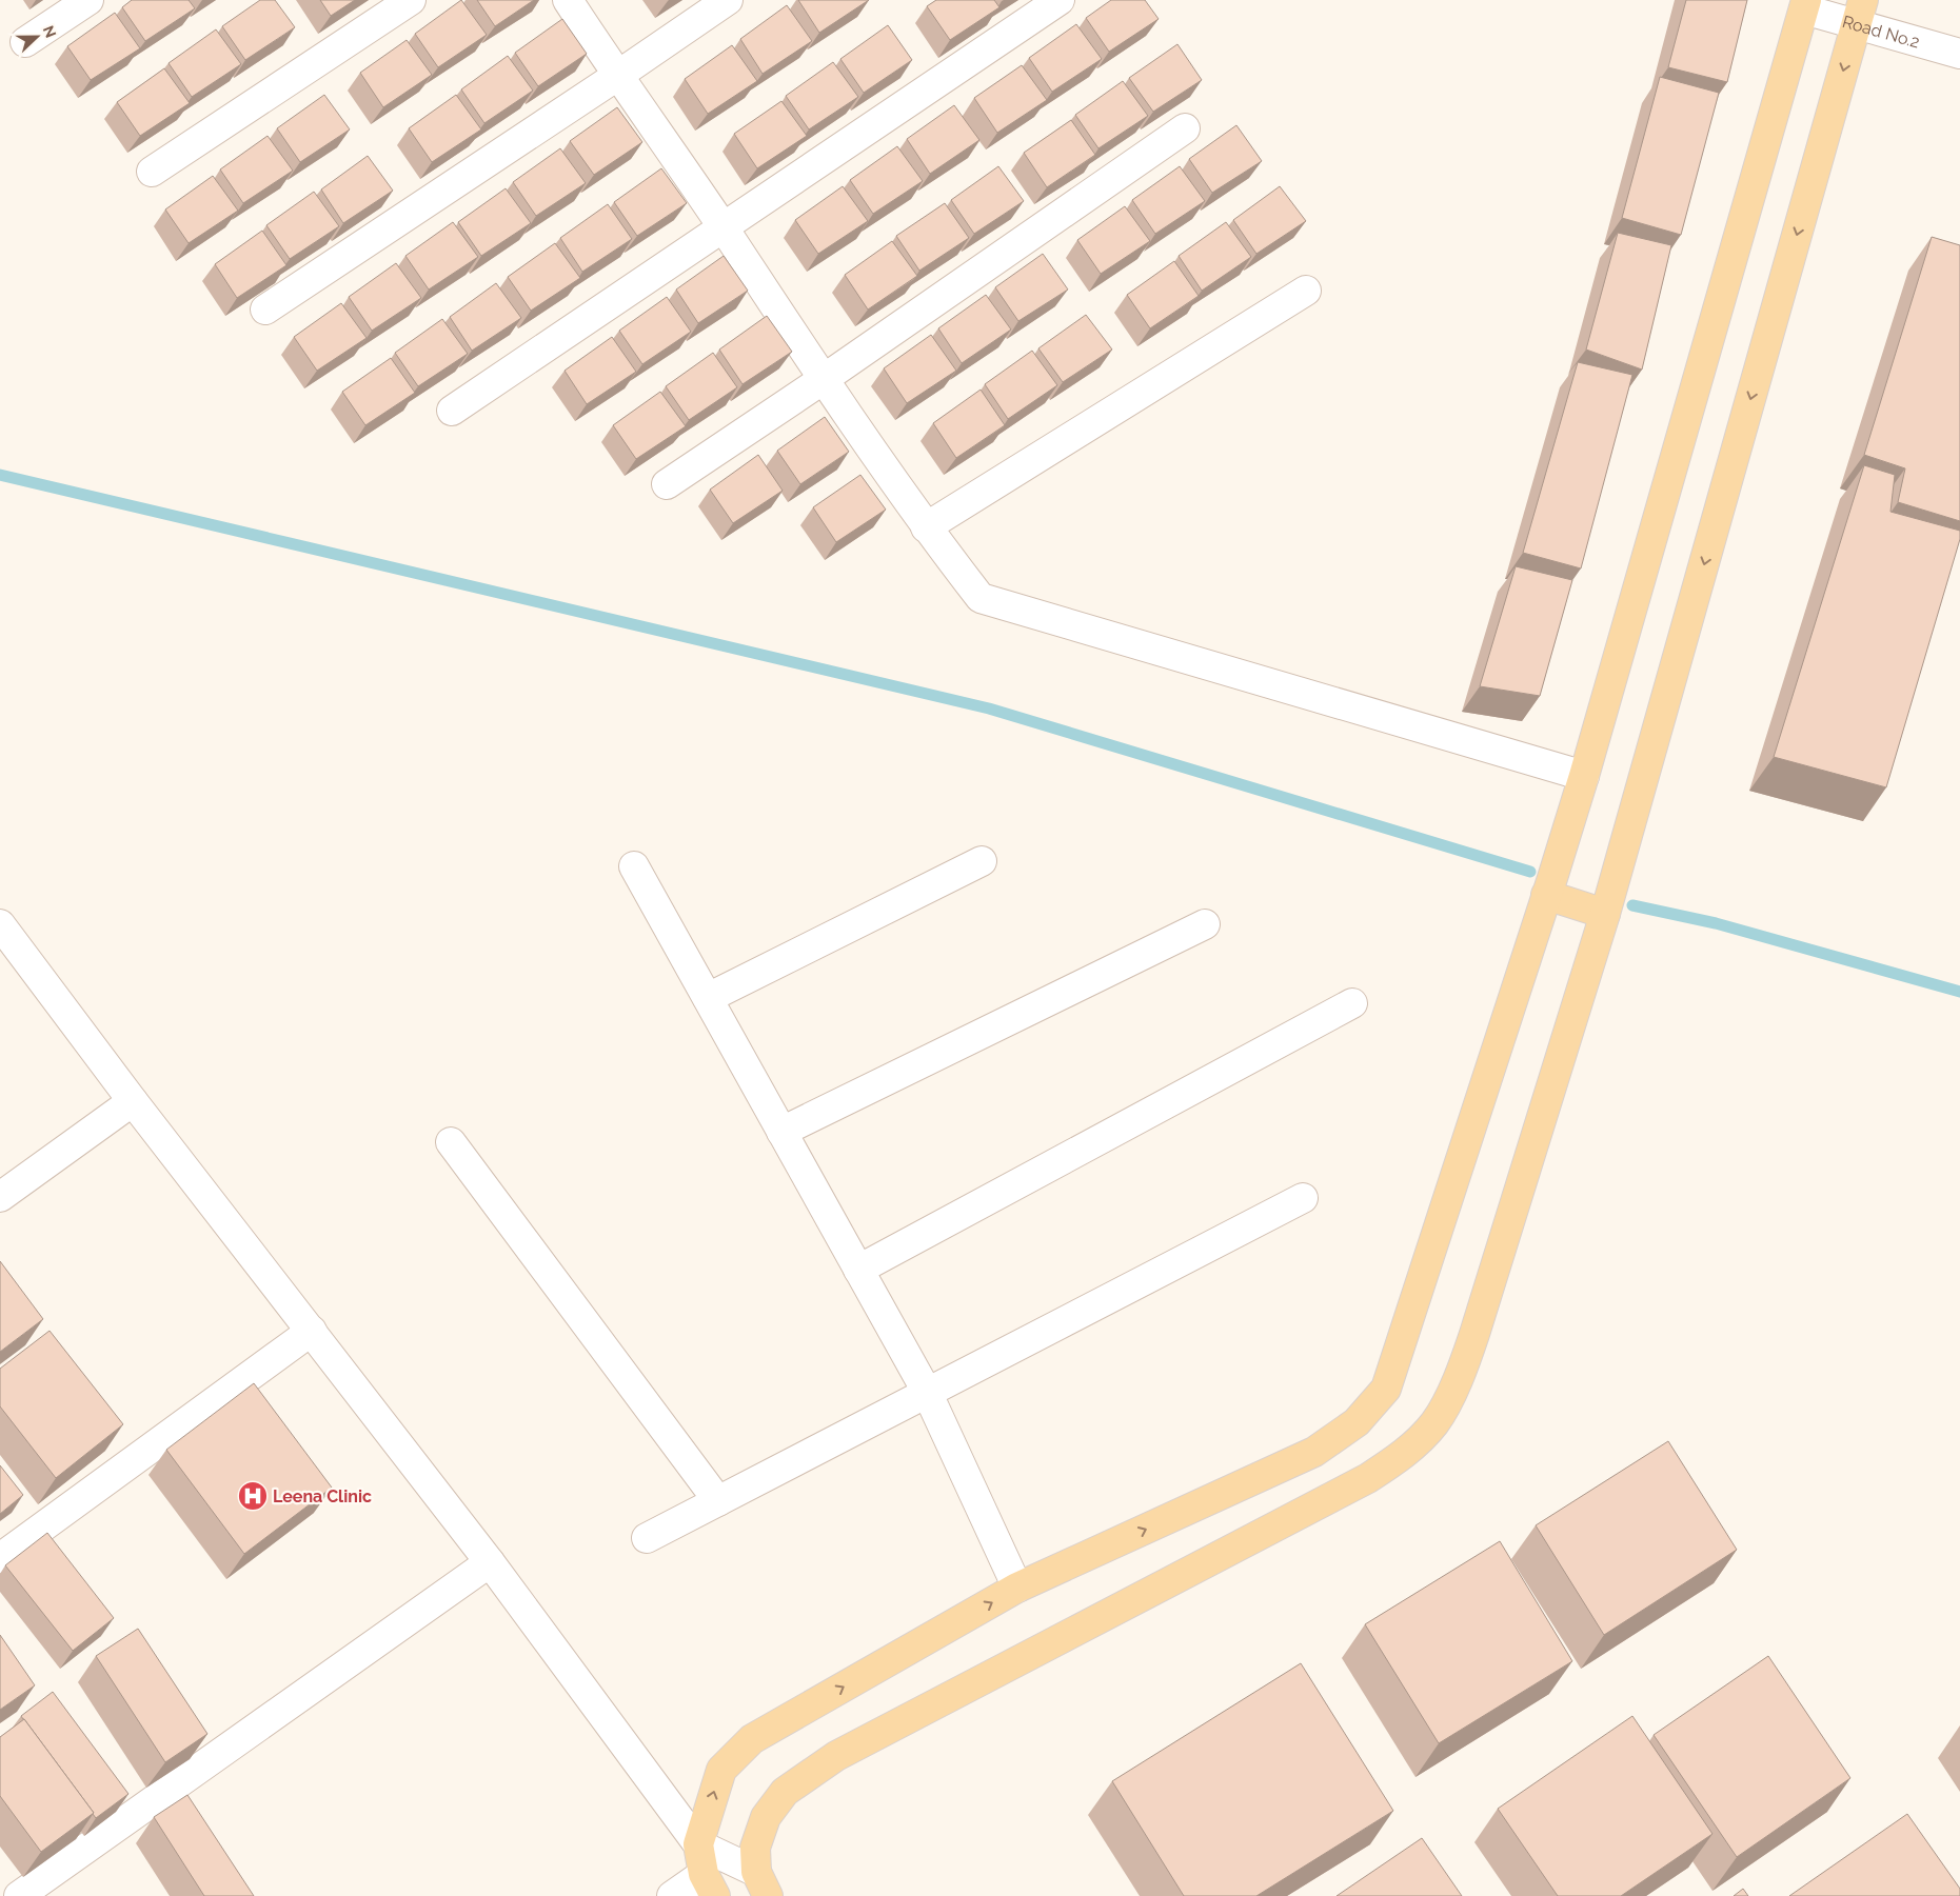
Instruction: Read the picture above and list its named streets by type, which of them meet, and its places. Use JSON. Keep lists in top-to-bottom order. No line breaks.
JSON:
{"streets":{"street":["Road No.2"]},"places":{"hospital":["Leena Clinic"]},"north":"right"}
